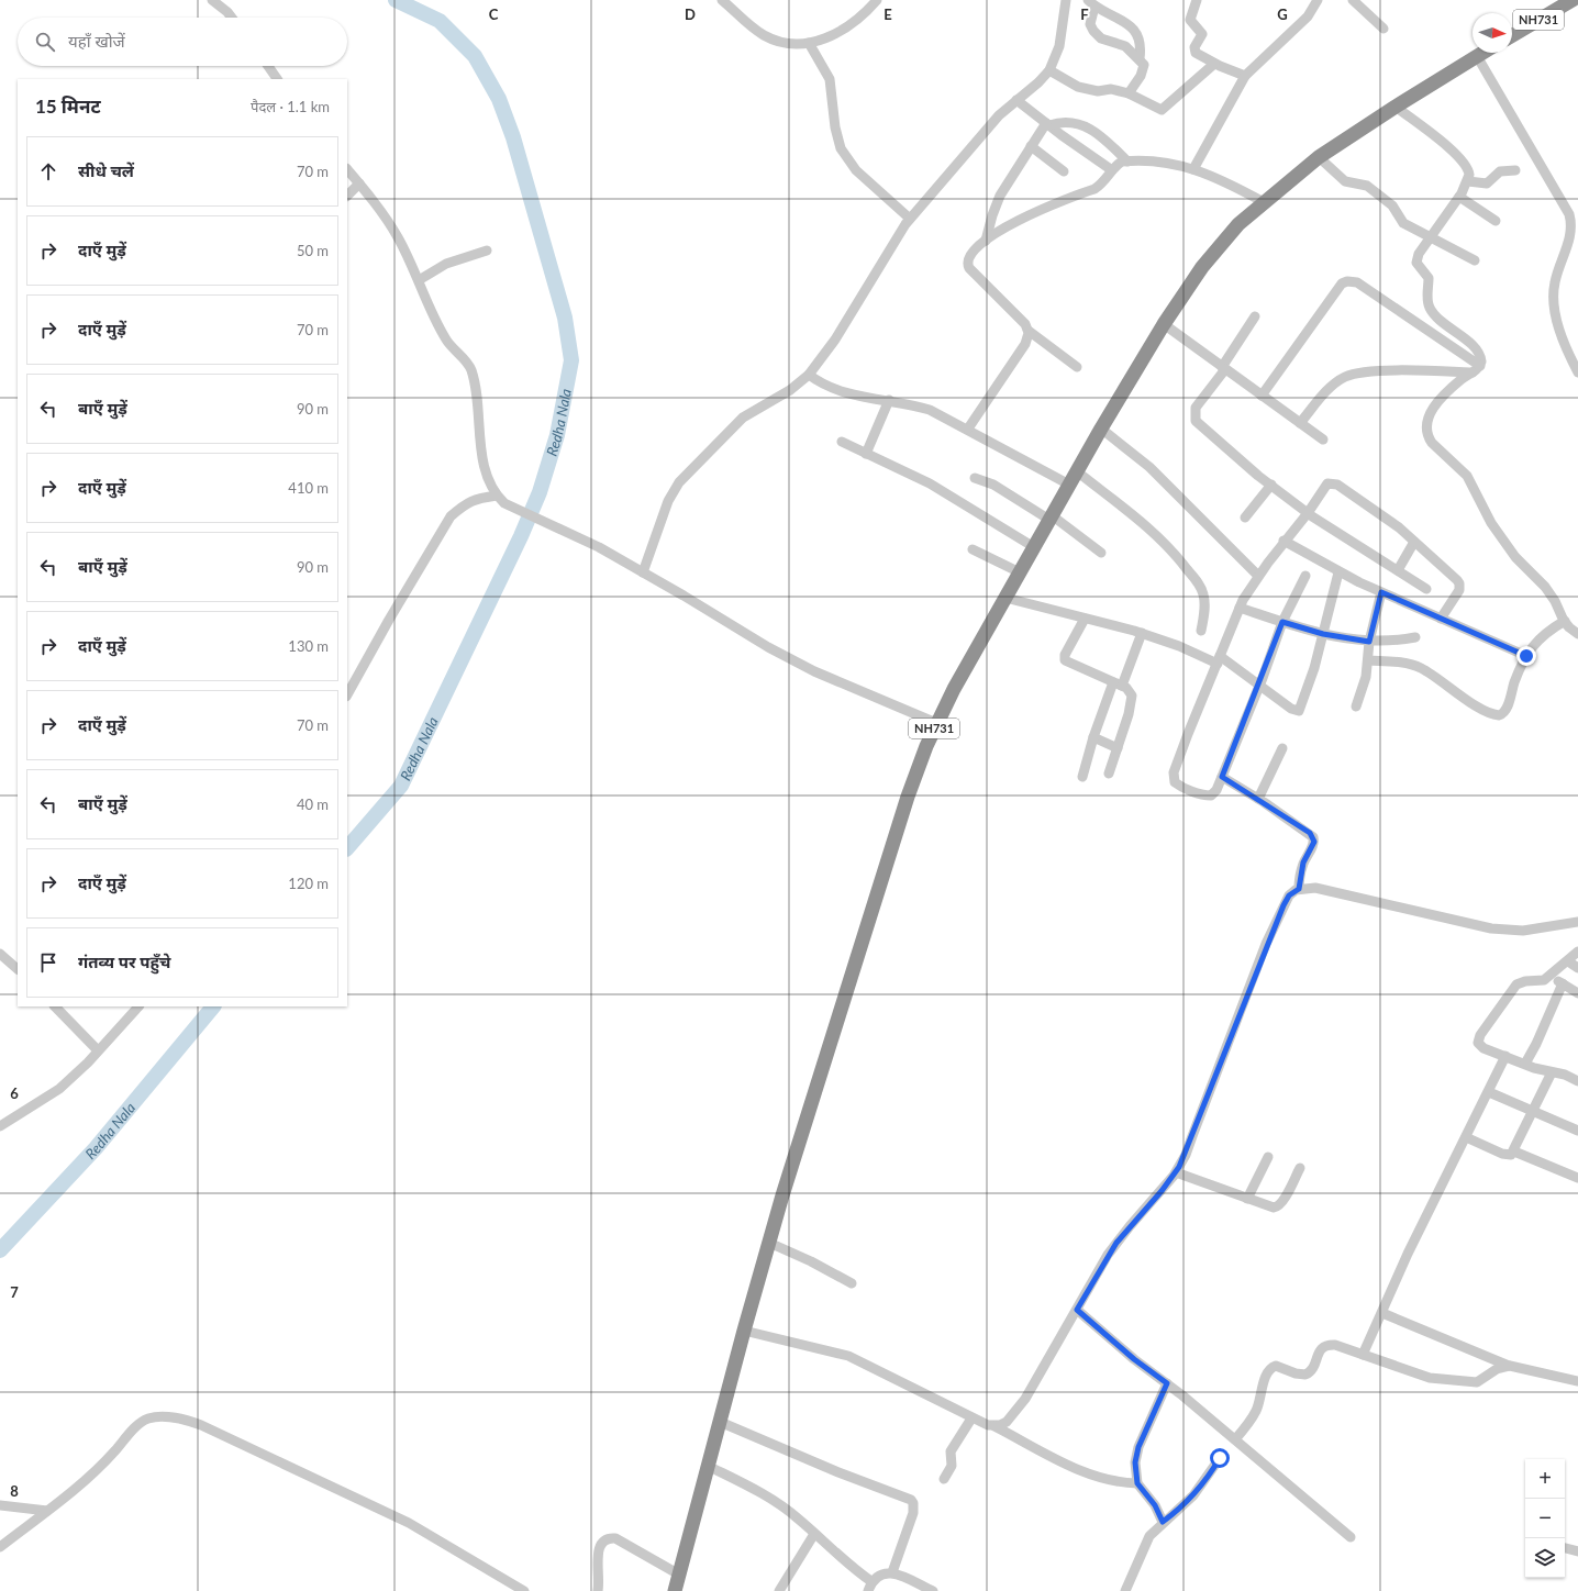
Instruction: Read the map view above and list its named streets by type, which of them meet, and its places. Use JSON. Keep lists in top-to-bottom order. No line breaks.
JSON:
{"streets":{"highway":["NH731"]},"water":["Redha Nala"],"north":"right","page":{"search":"यहाँ खोजें","heading":["15 मिनट","पैदल · 1.1 km"],"list":[["सीधे चलें","70 m"],["दाएँ मुड़ें","50 m"],["दाएँ मुड़ें","70 m"],["बाएँ मुड़ें","90 m"],["दाएँ मुड़ें","410 m"],["बाएँ मुड़ें","90 m"],["दाएँ मुड़ें","130 m"],["दाएँ मुड़ें","70 m"],["बाएँ मुड़ें","40 m"],["दाएँ मुड़ें","120 m"],"गंतव्य पर पहुँचे"],"map_buttons":["+","−"]},"grid":{"columns":["C","D","E","F","G"],"rows":["6","7","8"]}}
